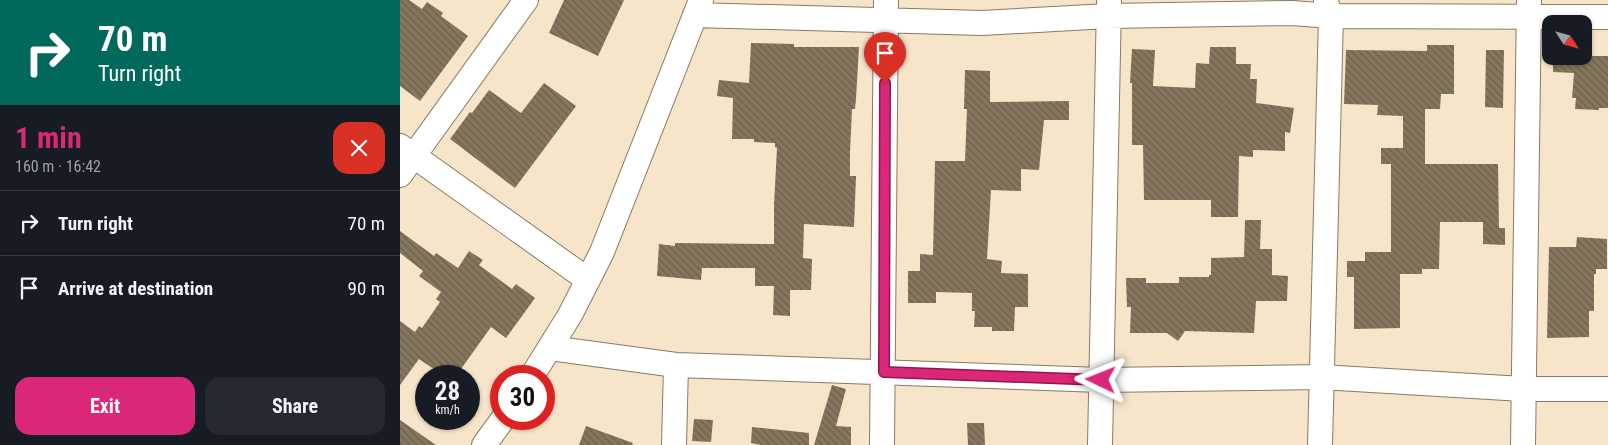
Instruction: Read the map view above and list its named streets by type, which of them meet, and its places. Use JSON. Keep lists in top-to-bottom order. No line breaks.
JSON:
{"north":"bottom right","page":{"turn":["70 m","Turn right"],"heading":["1 min","160 m · 16:42"],"list":[{"name":"Turn right","value":"70 m"},{"name":"Arrive at destination","value":"90 m"}],"speed":"28 km/h","limit":"30","buttons":["Exit","Share"]}}
